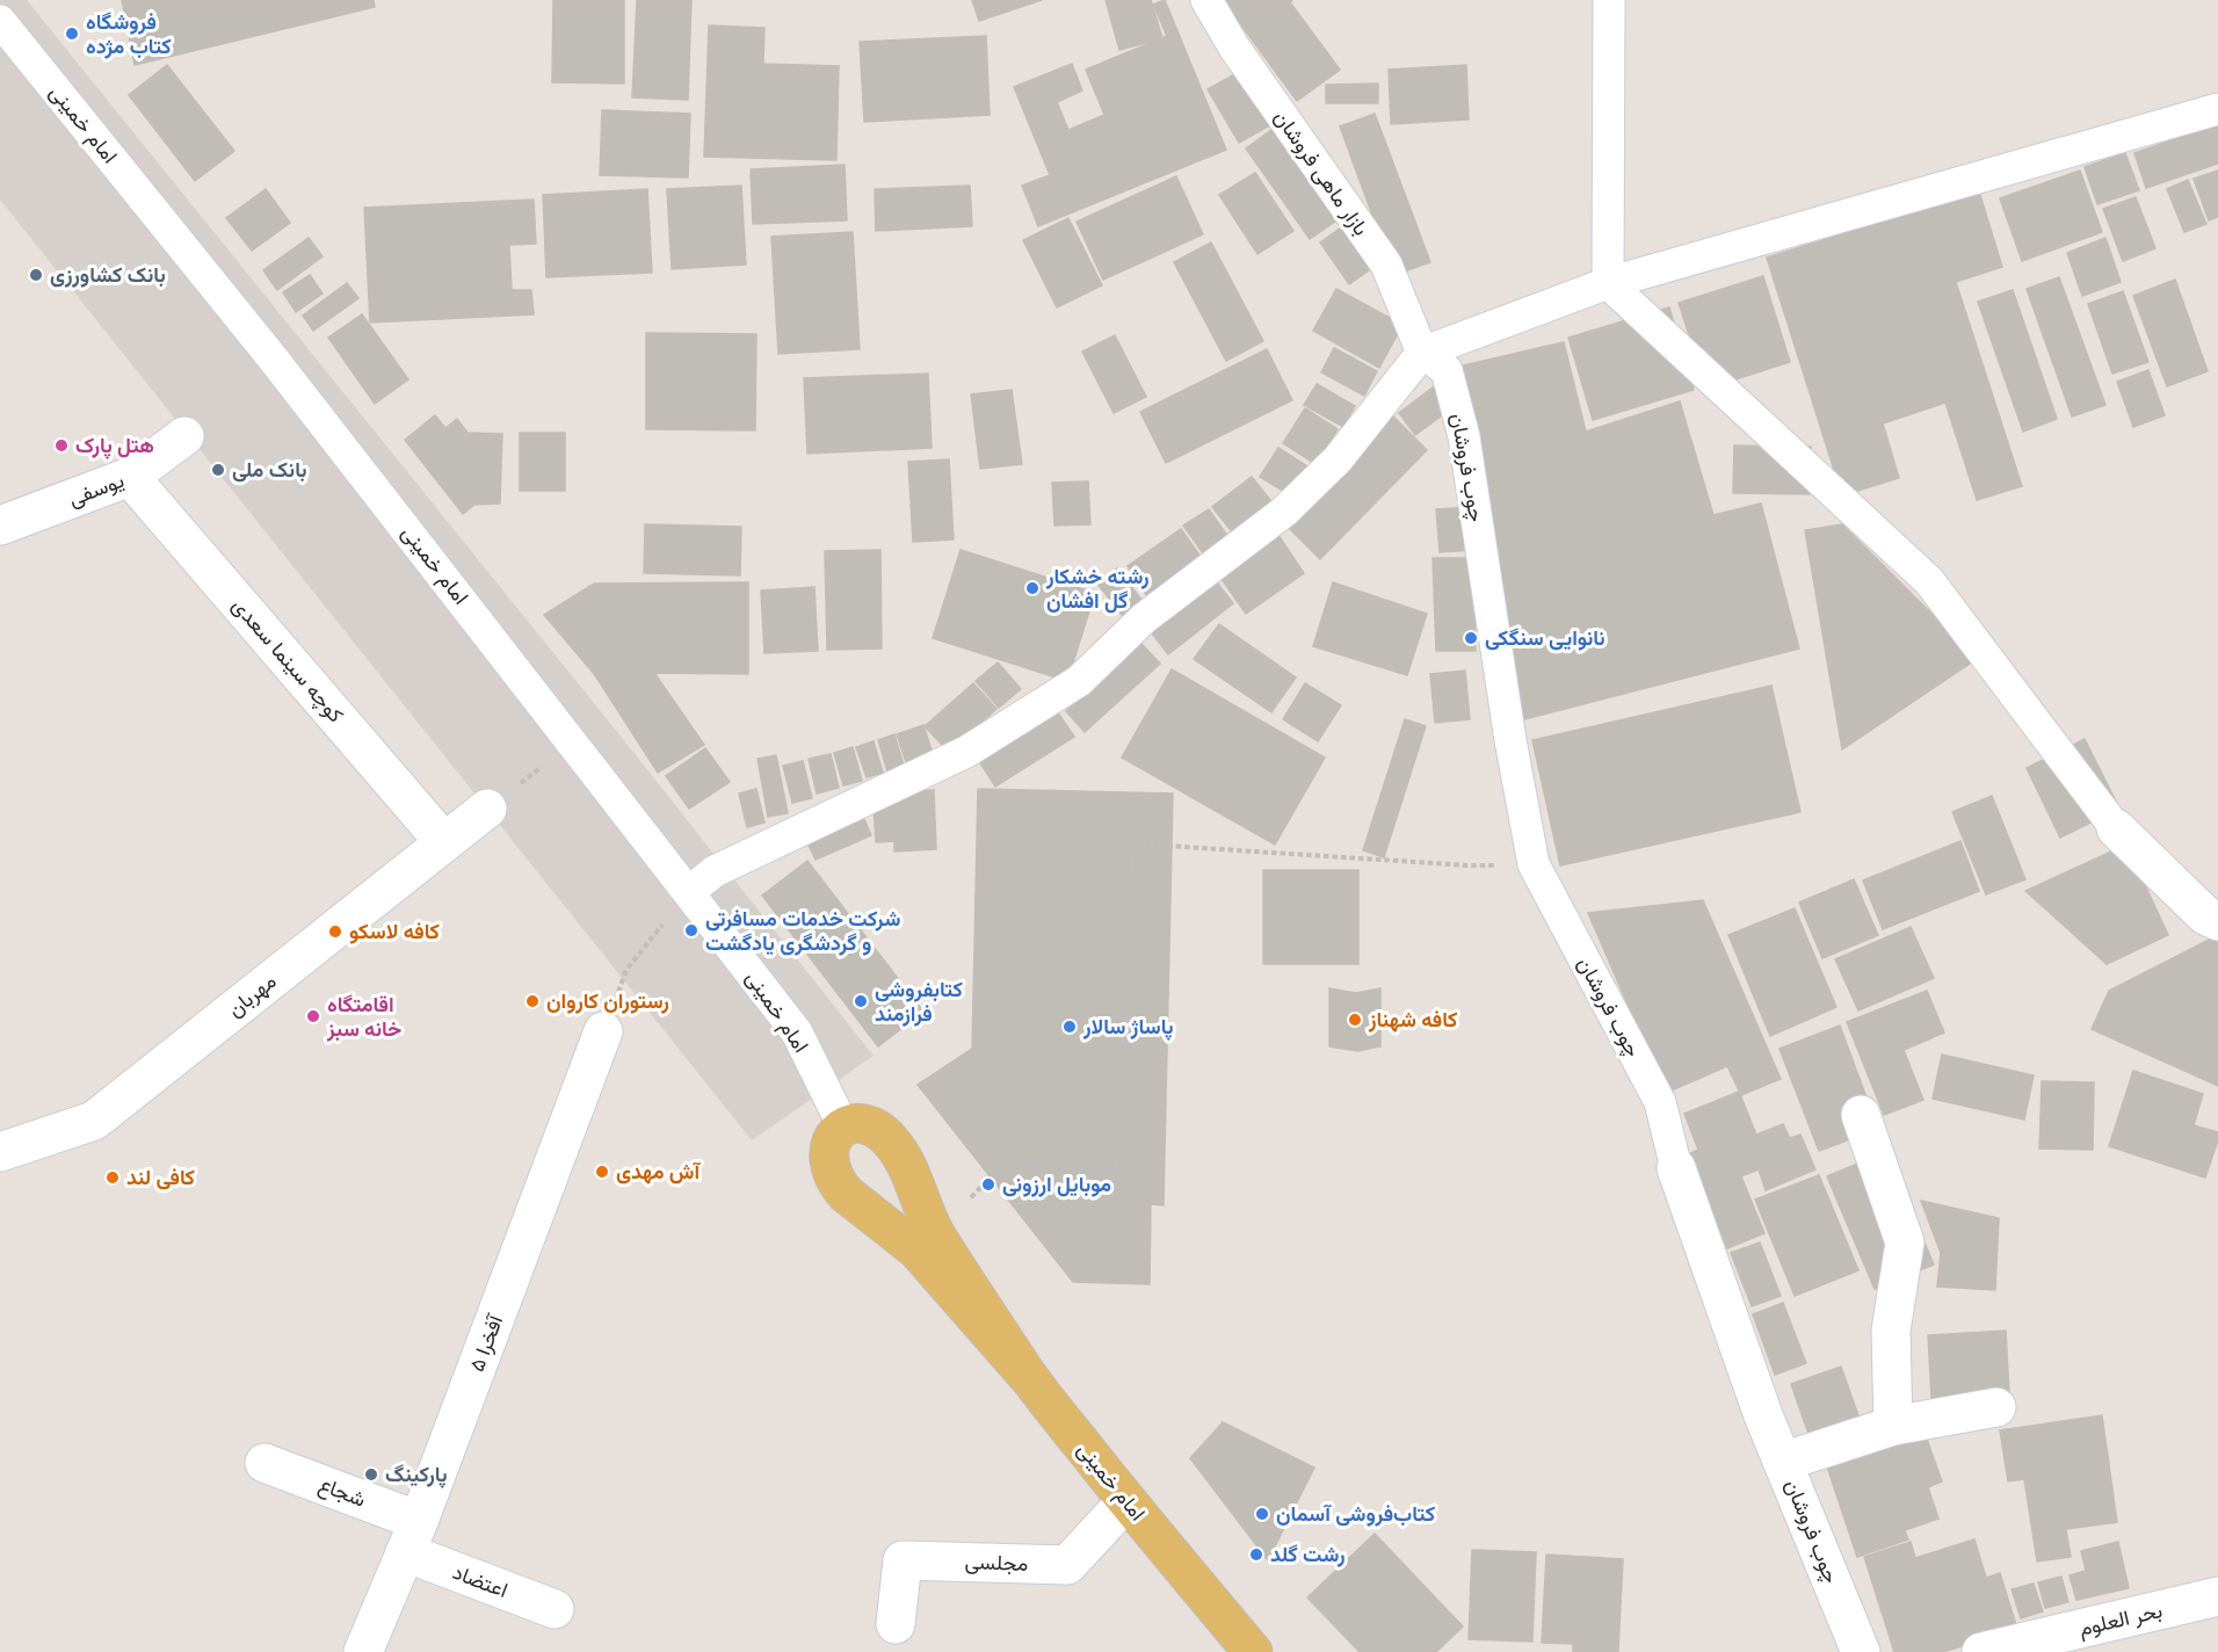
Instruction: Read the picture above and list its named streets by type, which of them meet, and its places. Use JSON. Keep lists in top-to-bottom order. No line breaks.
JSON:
{"streets":{"main road":["امام خمینی"],"street":["بازار ماهی فروشان","چوب فروشان","یوسفی","کوچه سینما سعدی","مهربان","آفخرا ۵","شجاع","مجلسی","اعتضاد","بحر العلوم"]},"crossings":[["امام خمینی","مجلسی"],["بازار ماهی فروشان","چوب فروشان"],["یوسفی","کوچه سینما سعدی"],["کوچه سینما سعدی","مهربان"],["آفخرا ۵","شجاع"],["آفخرا ۵","اعتضاد"],["شجاع","اعتضاد"]],"places":["فروشگاه کتاب مژده","بانک کشاورزی","هتل پارک","بانک ملی","رشته خشکار گل افشان","نانوایی سنگکی","شرکت خدمات مسافرتی و گردشگری یادگشت","کافه لاسکو","رستوران کاروان","کتابفروشی فرازمند","اقامتگاه خانه سبز","کافه شهناز","پاساژ سالار","آش مهدی","کافی لند","موبایل ارزونی","پارکینگ","کتاب‌فروشی آسمان","رشت گلد"]}
